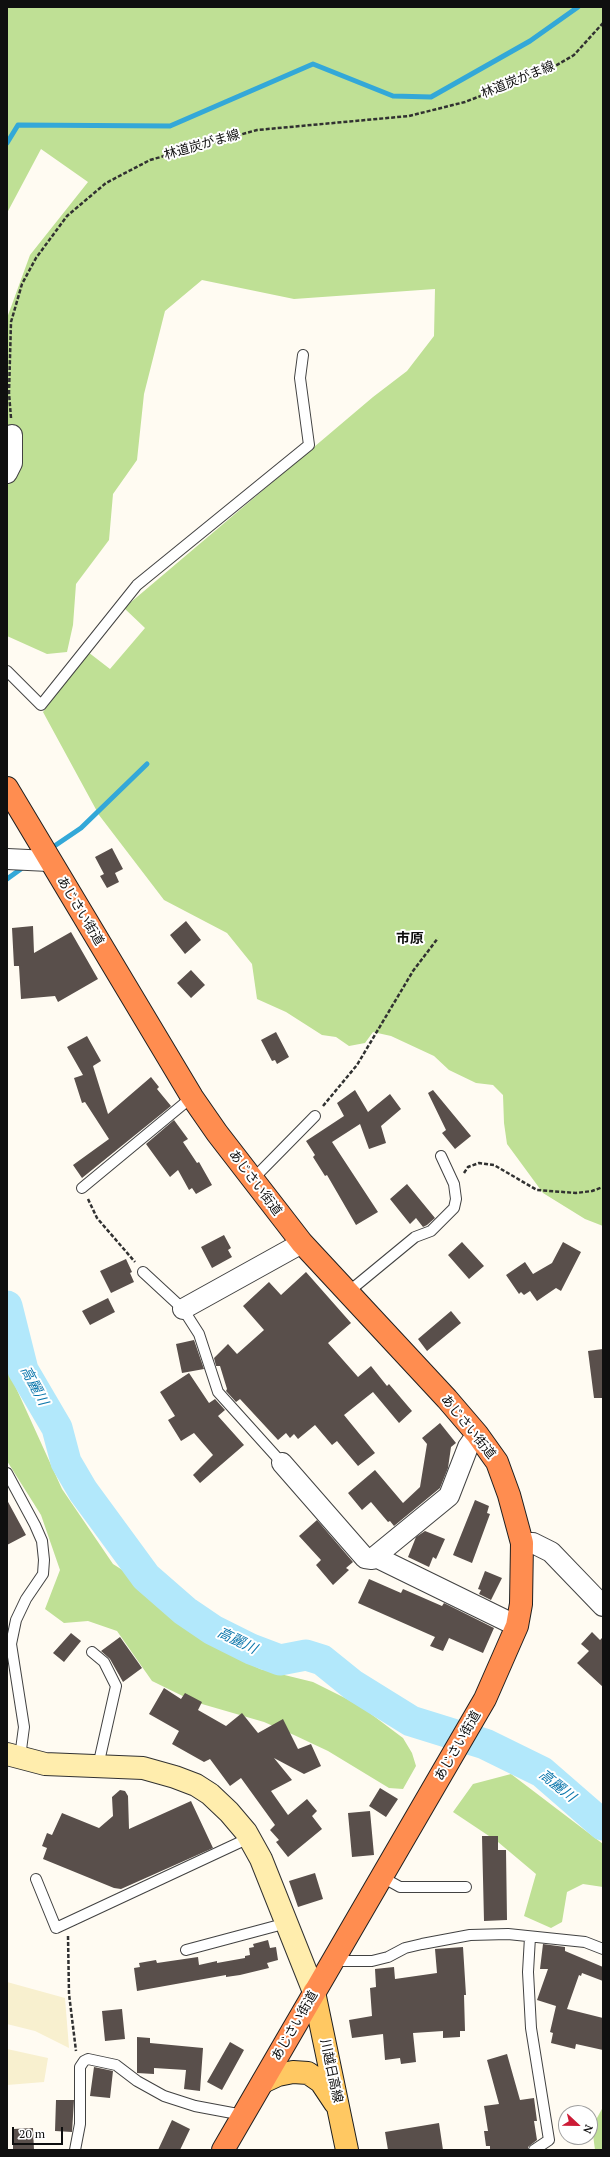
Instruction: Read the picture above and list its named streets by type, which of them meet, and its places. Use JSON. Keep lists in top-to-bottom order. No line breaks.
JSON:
{"streets":{"highway":["あじさい街道"],"main road":["川越日高線"],"path":["林道炭がま線"]},"crossings":[["あじさい街道","川越日高線"]],"districts":["市原"],"water":["高麗川"],"scale_bar":"20 m","north":"right"}
